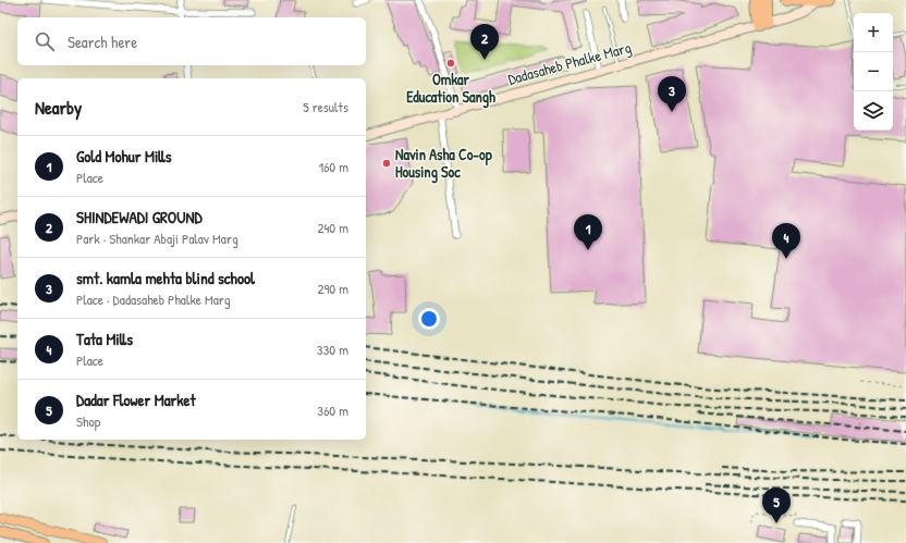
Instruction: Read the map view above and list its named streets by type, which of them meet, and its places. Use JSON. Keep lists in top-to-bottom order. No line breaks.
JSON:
{"streets":{"street":["Dadasaheb Phalke Marg"]},"places":["Omkar Education Sangh","Navin Asha Co-op Housing Soc"],"page":{"map_buttons":["+","−"],"search":"Search here","pins":["2","3","1","4","5"],"heading":["Nearby","5 results"],"list":[{"mark":"1","name":"Gold Mohur Mills","note":"Place","value":"160 m"},{"mark":"2","name":"SHINDEWADI GROUND","note":"Park · Shankar Abaji Palav Marg","value":"240 m"},{"mark":"3","name":"smt. kamla mehta blind school","note":"Place · Dadasaheb Phalke Marg","value":"290 m"},{"mark":"4","name":"Tata Mills","note":"Place","value":"330 m"},{"mark":"5","name":"Dadar Flower Market","note":"Shop","value":"360 m"}]}}
